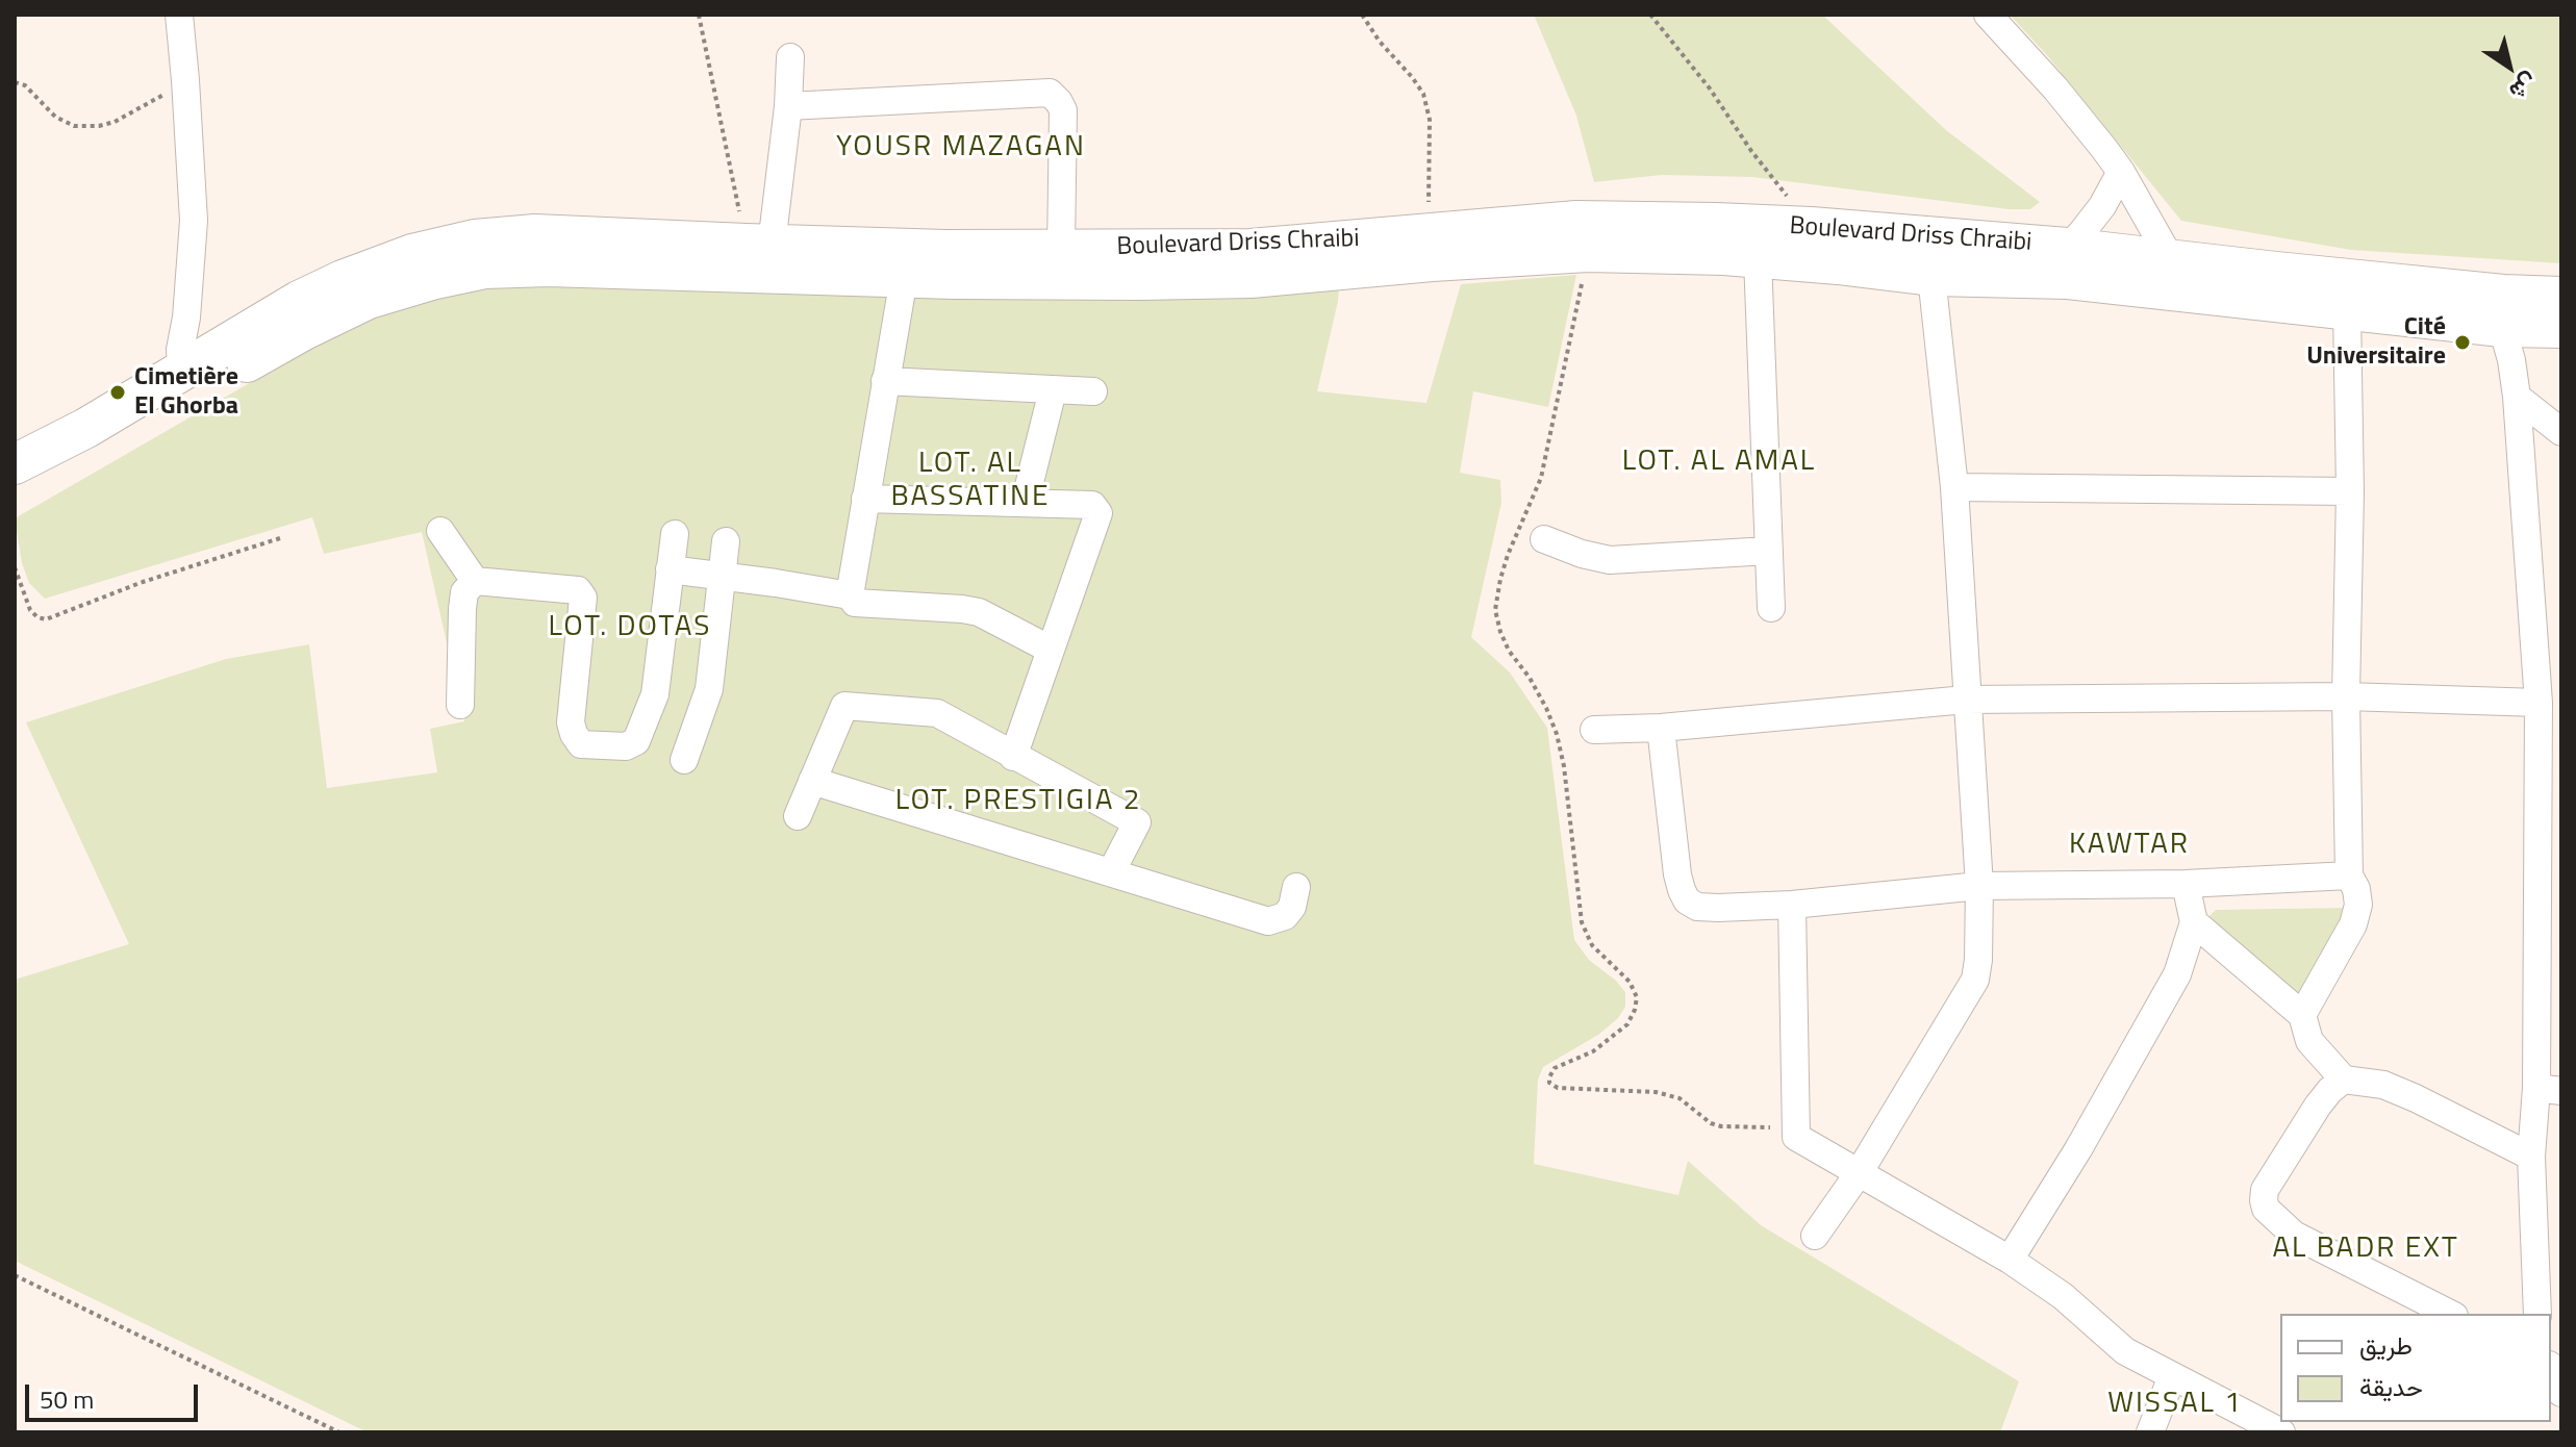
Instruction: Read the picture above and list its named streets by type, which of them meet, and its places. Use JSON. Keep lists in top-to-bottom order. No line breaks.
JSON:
{"streets":{"main road":["Boulevard Driss Chraibi"]},"districts":["YOUSR MAZAGAN","LOT. AL AMAL","LOT. AL BASSATINE","LOT. DOTAS","LOT. PRESTIGIA 2","KAWTAR","AL BADR EXT","WISSAL 1"],"places":["Cité Universitaire","Cimetière El Ghorba"],"legend":["طريق","حديقة"],"scale_bar":"50 m","north":"bottom right"}
